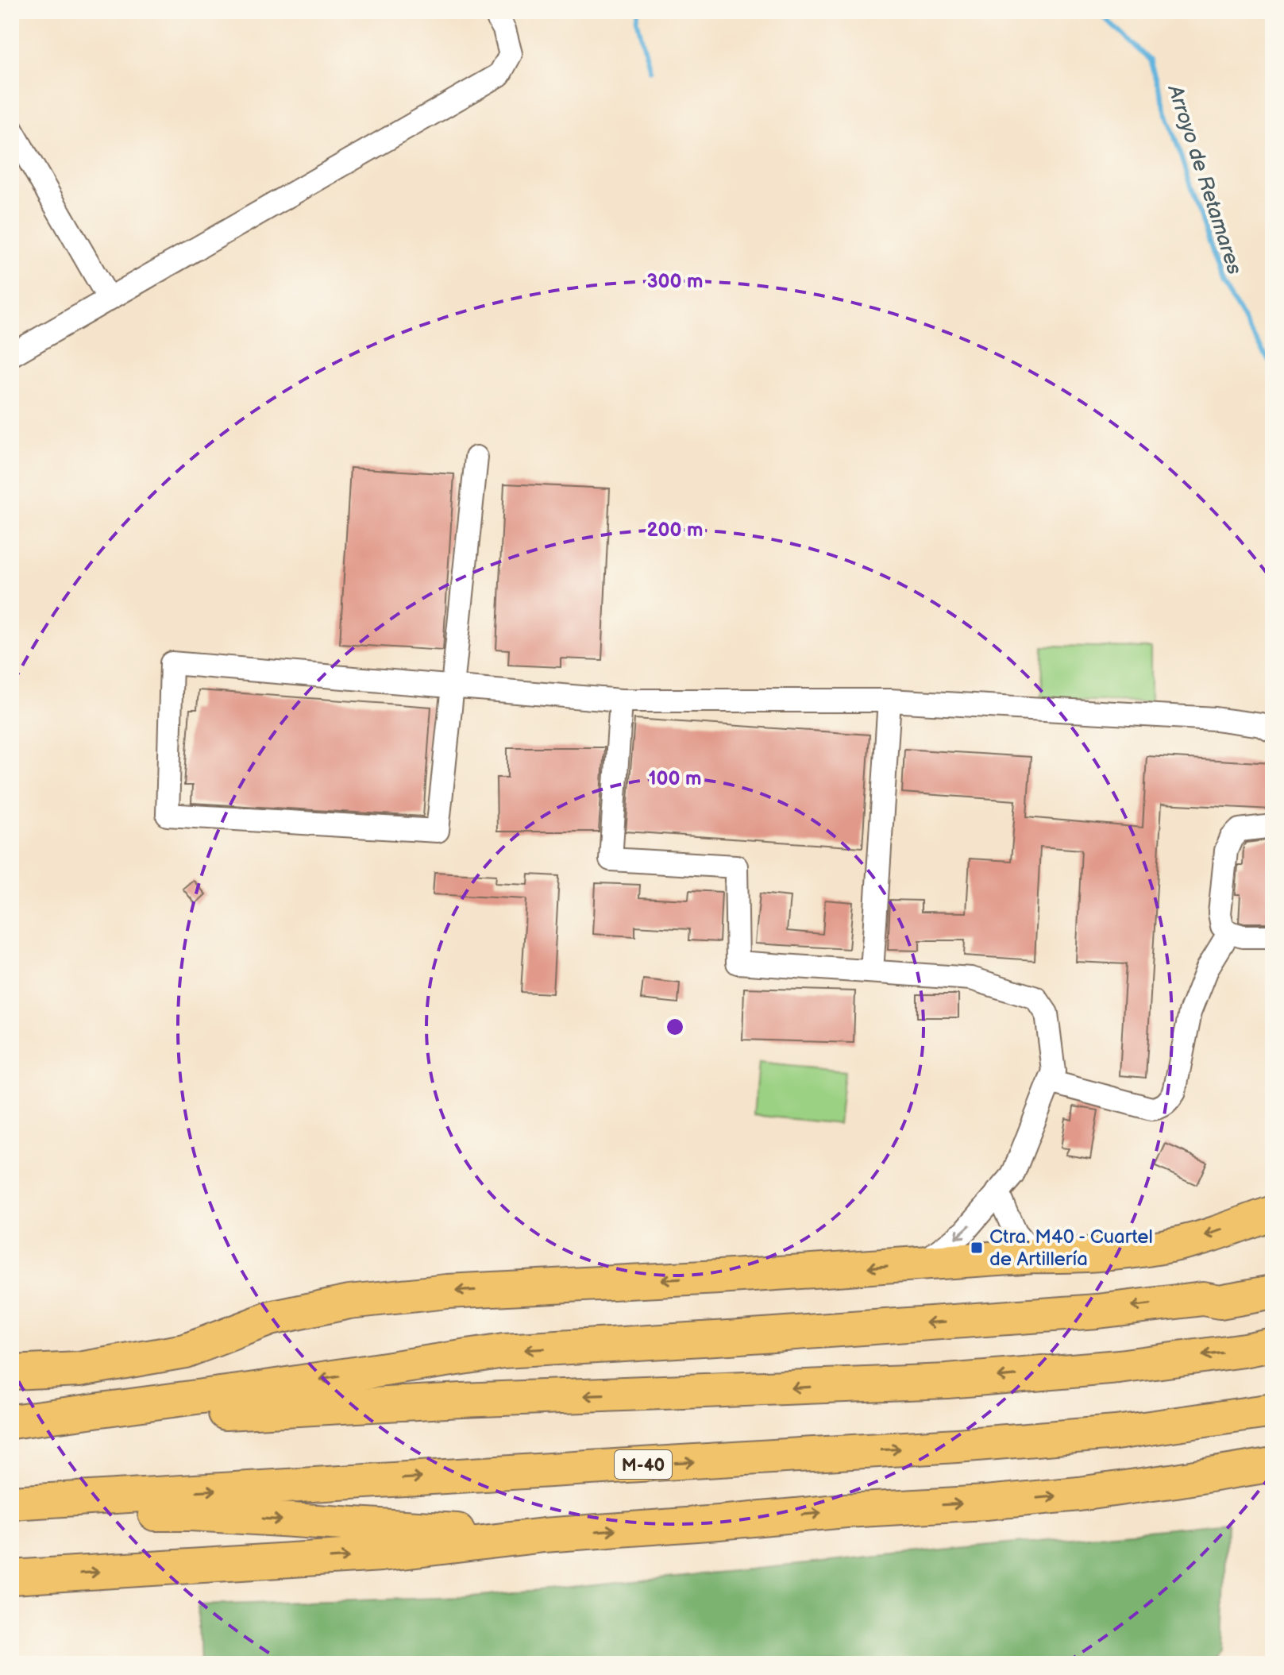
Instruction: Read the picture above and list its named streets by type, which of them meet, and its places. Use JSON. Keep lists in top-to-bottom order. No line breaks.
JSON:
{"streets":{"highway":["M-40"]},"water":["Arroyo de Retamares"],"places":{"transit":["Ctra. M40 - Cuartel de Artillería"]},"rings":["300 m","200 m","100 m"]}
